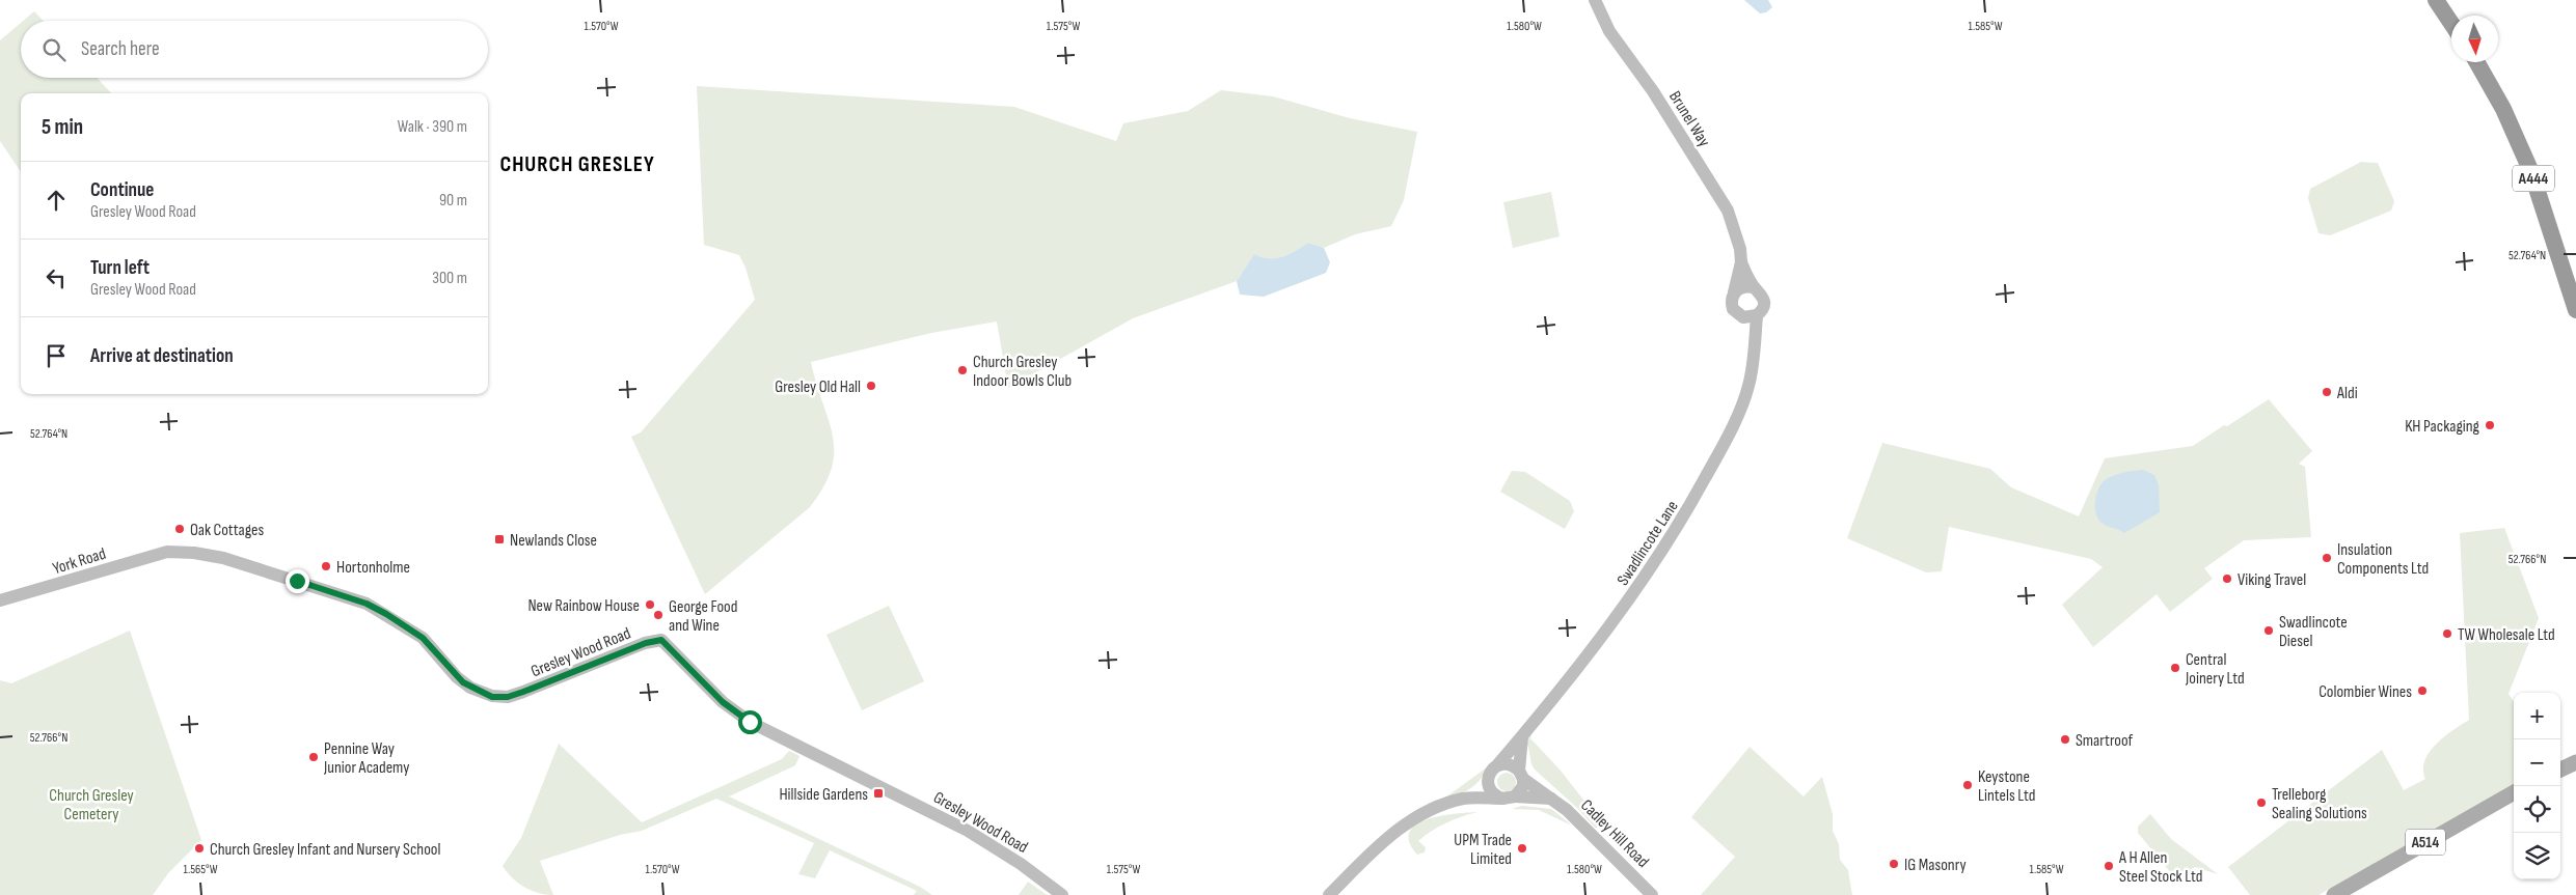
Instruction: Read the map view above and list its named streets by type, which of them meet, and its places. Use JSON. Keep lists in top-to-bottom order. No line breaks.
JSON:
{"streets":{"highway":["A444"],"main road":["A514"],"street":["Brunel Way","Swadlincote Lane","York Road","Gresley Wood Road","Cadley Hill Road"]},"crossings":[["Brunel Way","Swadlincote Lane"],["Swadlincote Lane","Cadley Hill Road"],["York Road","Gresley Wood Road"]],"districts":["CHURCH GRESLEY"],"parks":["Church Gresley Cemetery"],"places":{"other":["Church Gresley Indoor Bowls Club","Gresley Old Hall","Aldi","KH Packaging","Oak Cottages","Insulation Components Ltd","Hortonholme","Viking Travel","New Rainbow House","George Food and Wine","Swadlincote Diesel","TW Wholesale Ltd","Central Joinery Ltd","Colombier Wines","Smartroof","Pennine Way Junior Academy","Keystone Lintels Ltd","Trelleborg Sealing Solutions","Church Gresley Infant and Nursery School","UPM Trade Limited","IG Masonry","A H Allen Steel Stock Ltd"],"transit":["Newlands Close","Hillside Gardens"]},"north":"bottom","page":{"search":"Search here","heading":["5 min","Walk · 390 m"],"list":[["Continue","Gresley Wood Road","90 m"],["Turn left","Gresley Wood Road","300 m"],"Arrive at destination"],"map_buttons":["+","−"]},"coordinates":["1.570°W","1.575°W","1.580°W","1.585°W","52.764°N","52.766°N","1.565°W"]}
